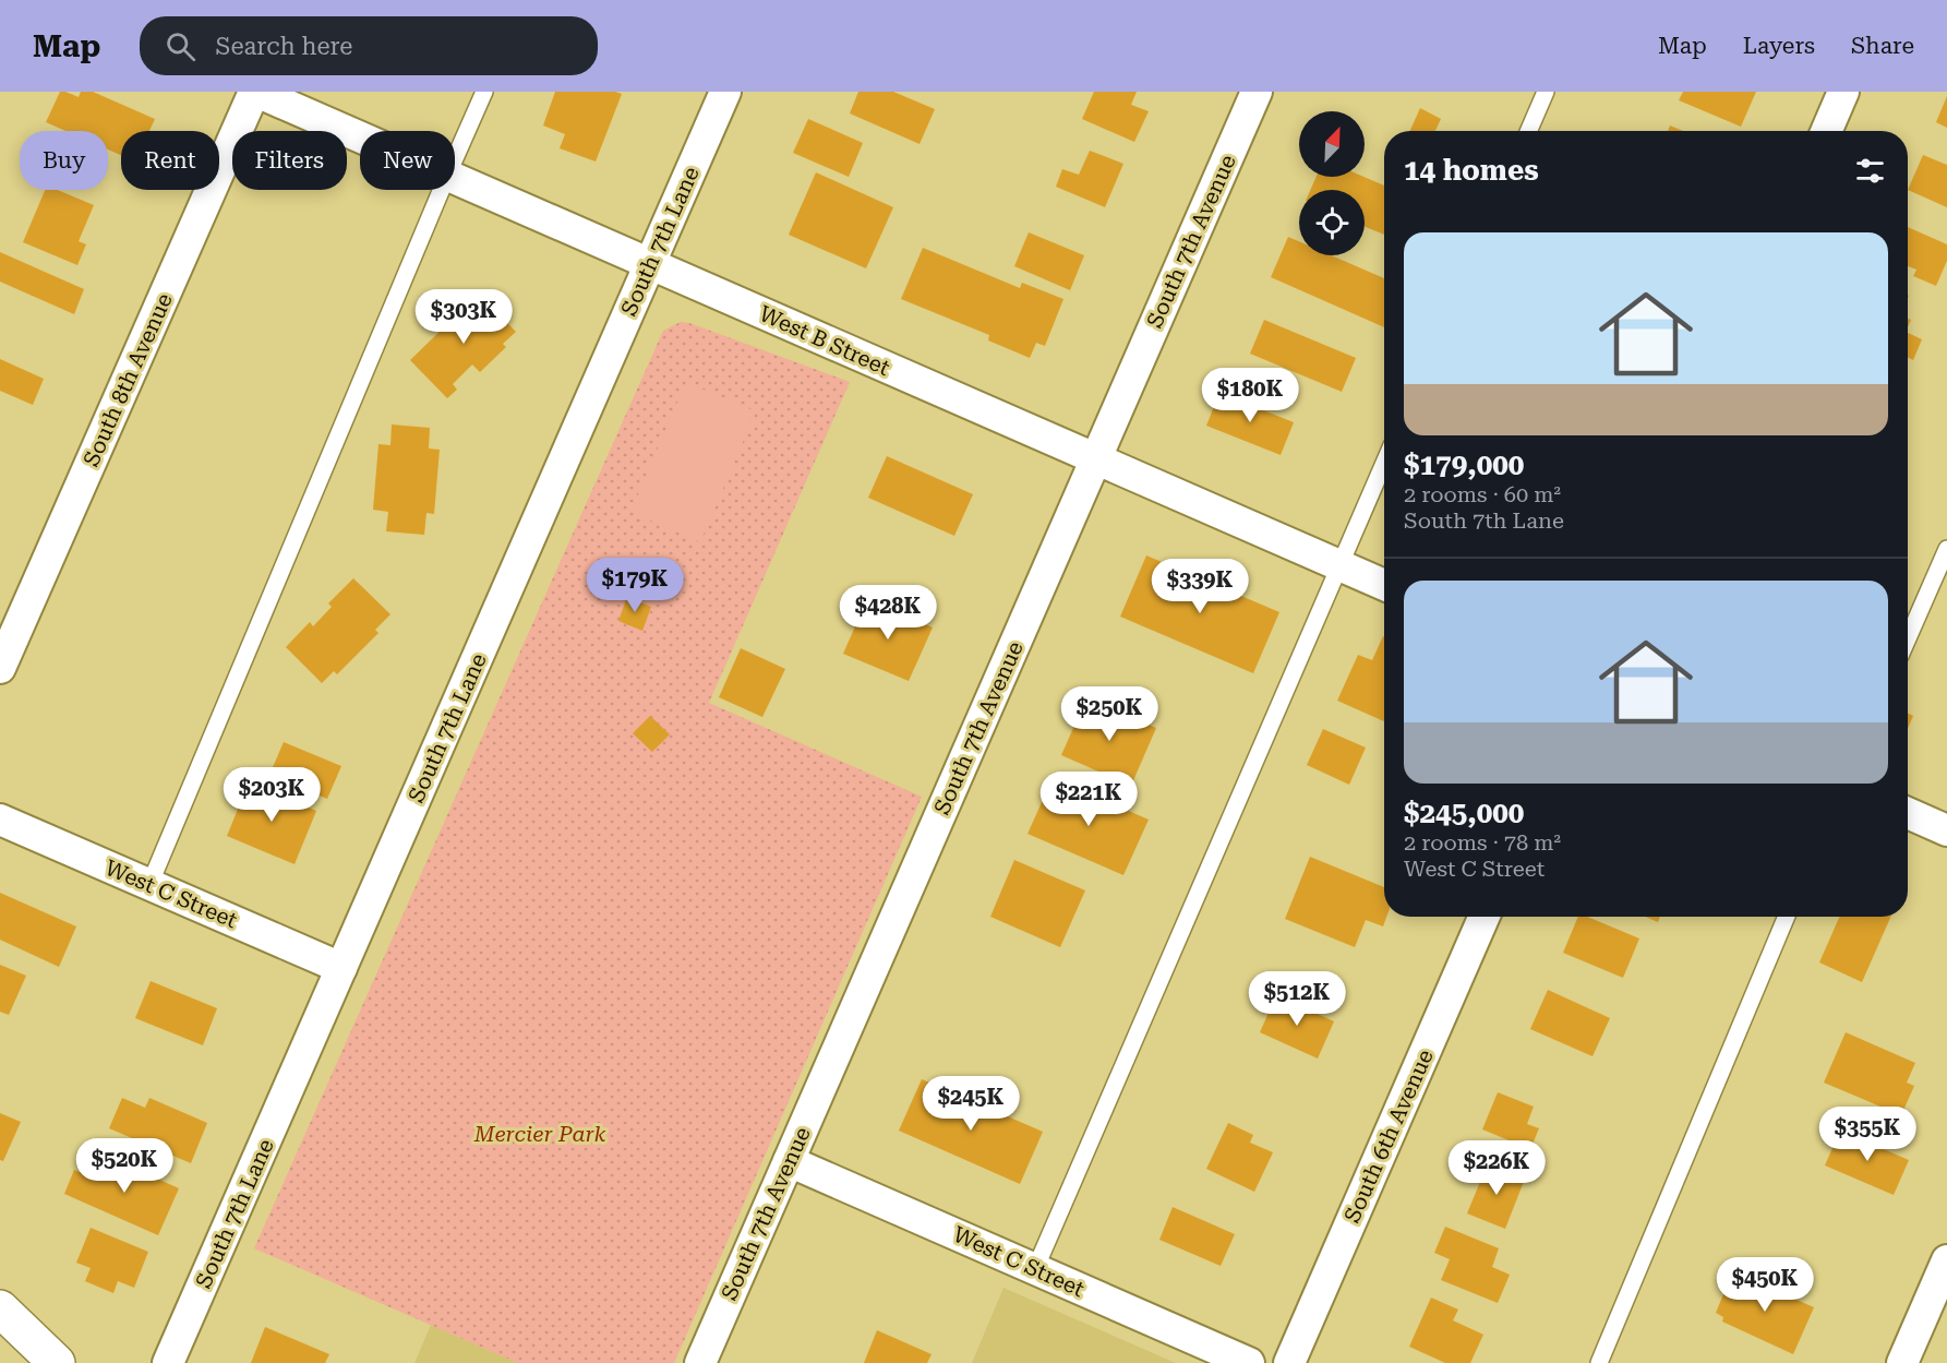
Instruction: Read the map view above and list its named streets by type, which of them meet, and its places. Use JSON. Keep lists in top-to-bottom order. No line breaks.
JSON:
{"streets":{"street":["South 7th Lane","South 7th Avenue","West B Street","South 8th Avenue","West C Street","South 6th Avenue"]},"crossings":[["South 7th Lane","West B Street"],["South 7th Lane","West C Street"],["South 7th Avenue","West B Street"],["South 7th Avenue","West C Street"],["West B Street","South 8th Avenue"]],"parks":["Mercier Park"],"north":"top right","page":{"header":"Map","search":"Search here","nav":["Map","Layers","Share"],"chip":["Buy","Rent","Filters","New"],"heading":"14 homes","list":[{"name":"$179,000","note":"2 rooms · 60 m² · South 7th Lane"},{"name":"$245,000","note":"2 rooms · 78 m² · West C Street"}],"price":["$303K","$180K","$179K","$339K","$428K","$250K","$203K","$221K","$512K","$245K","$355K","$520K","$226K","$450K"]}}
